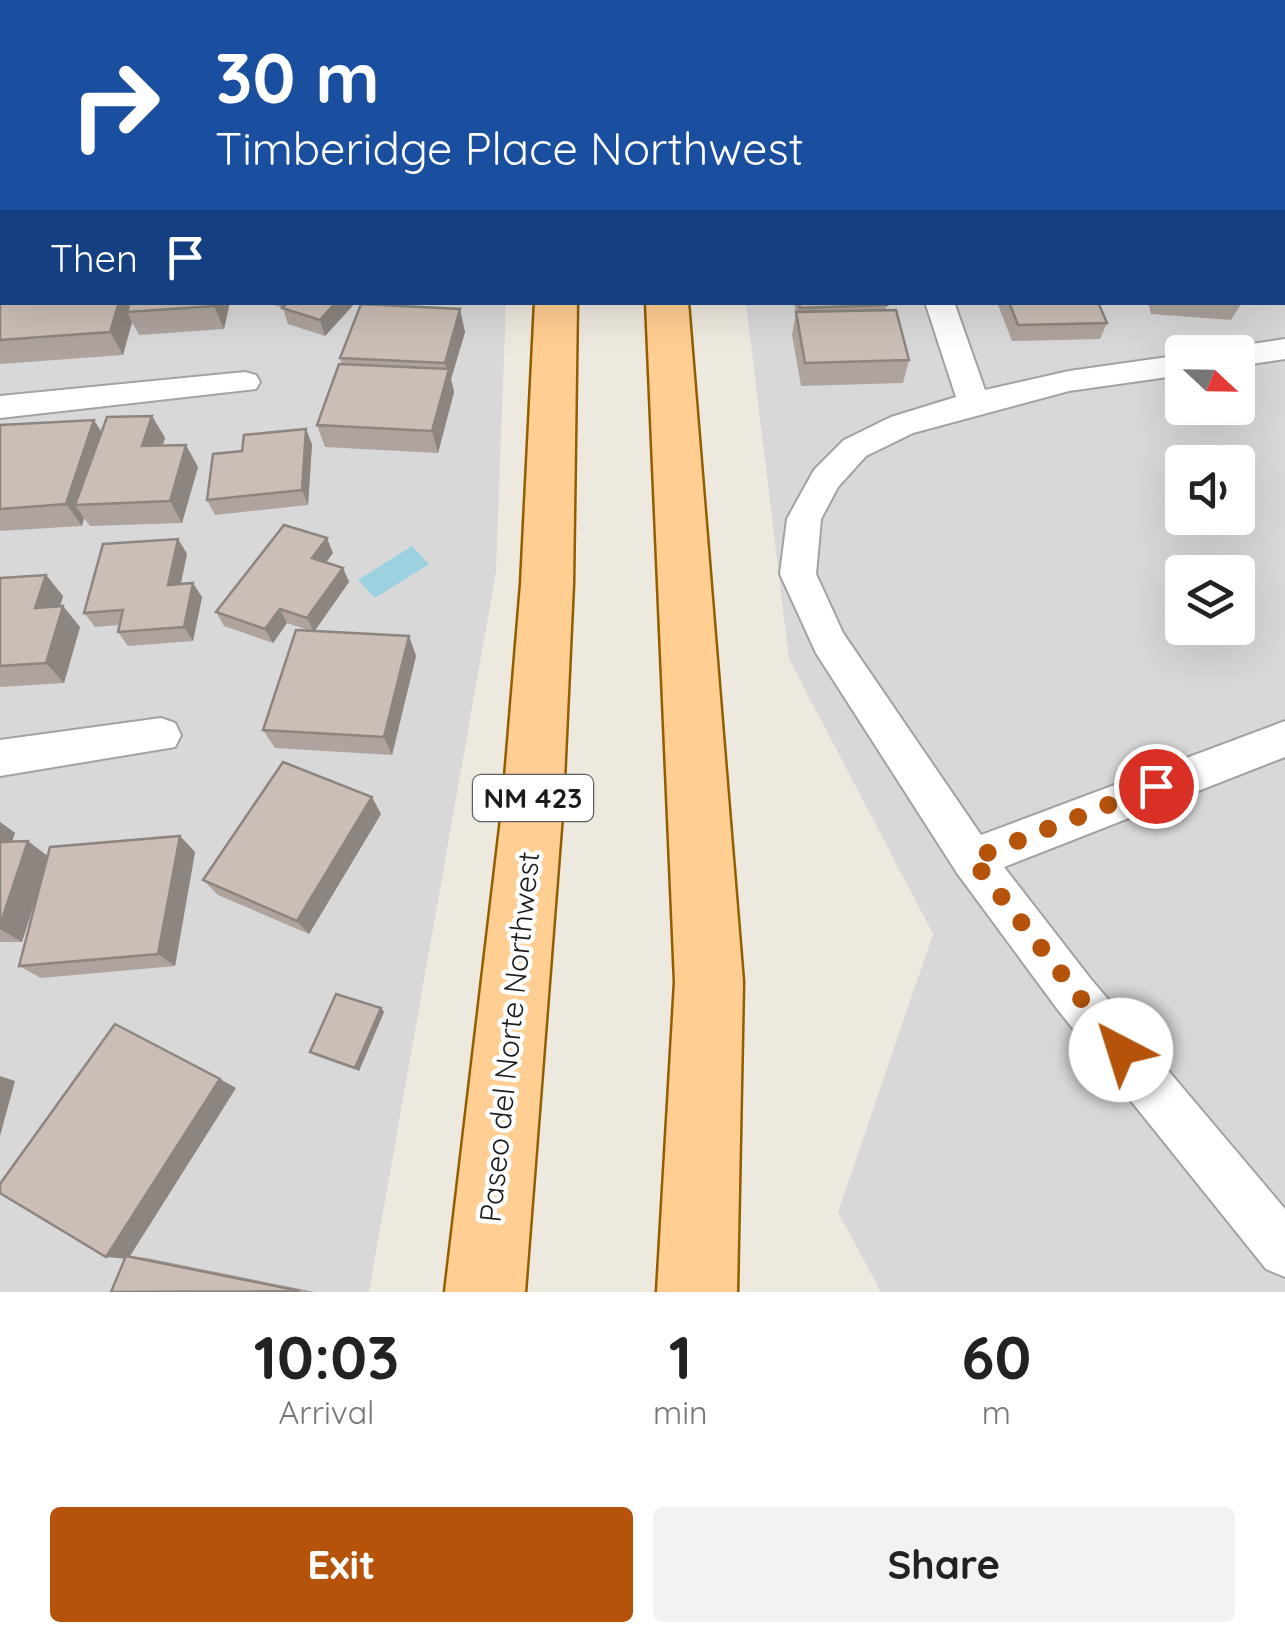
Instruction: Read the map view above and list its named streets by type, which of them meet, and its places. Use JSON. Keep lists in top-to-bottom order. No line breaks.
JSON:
{"streets":{"main road":["NM 423","Paseo del Norte Northwest"]},"north":"right","page":{"turn":["30 m","Timberidge Place Northwest"],"then":"Then","eta":["10:03","Arrival","1","min","60","m"],"buttons":["Exit","Share"]}}
